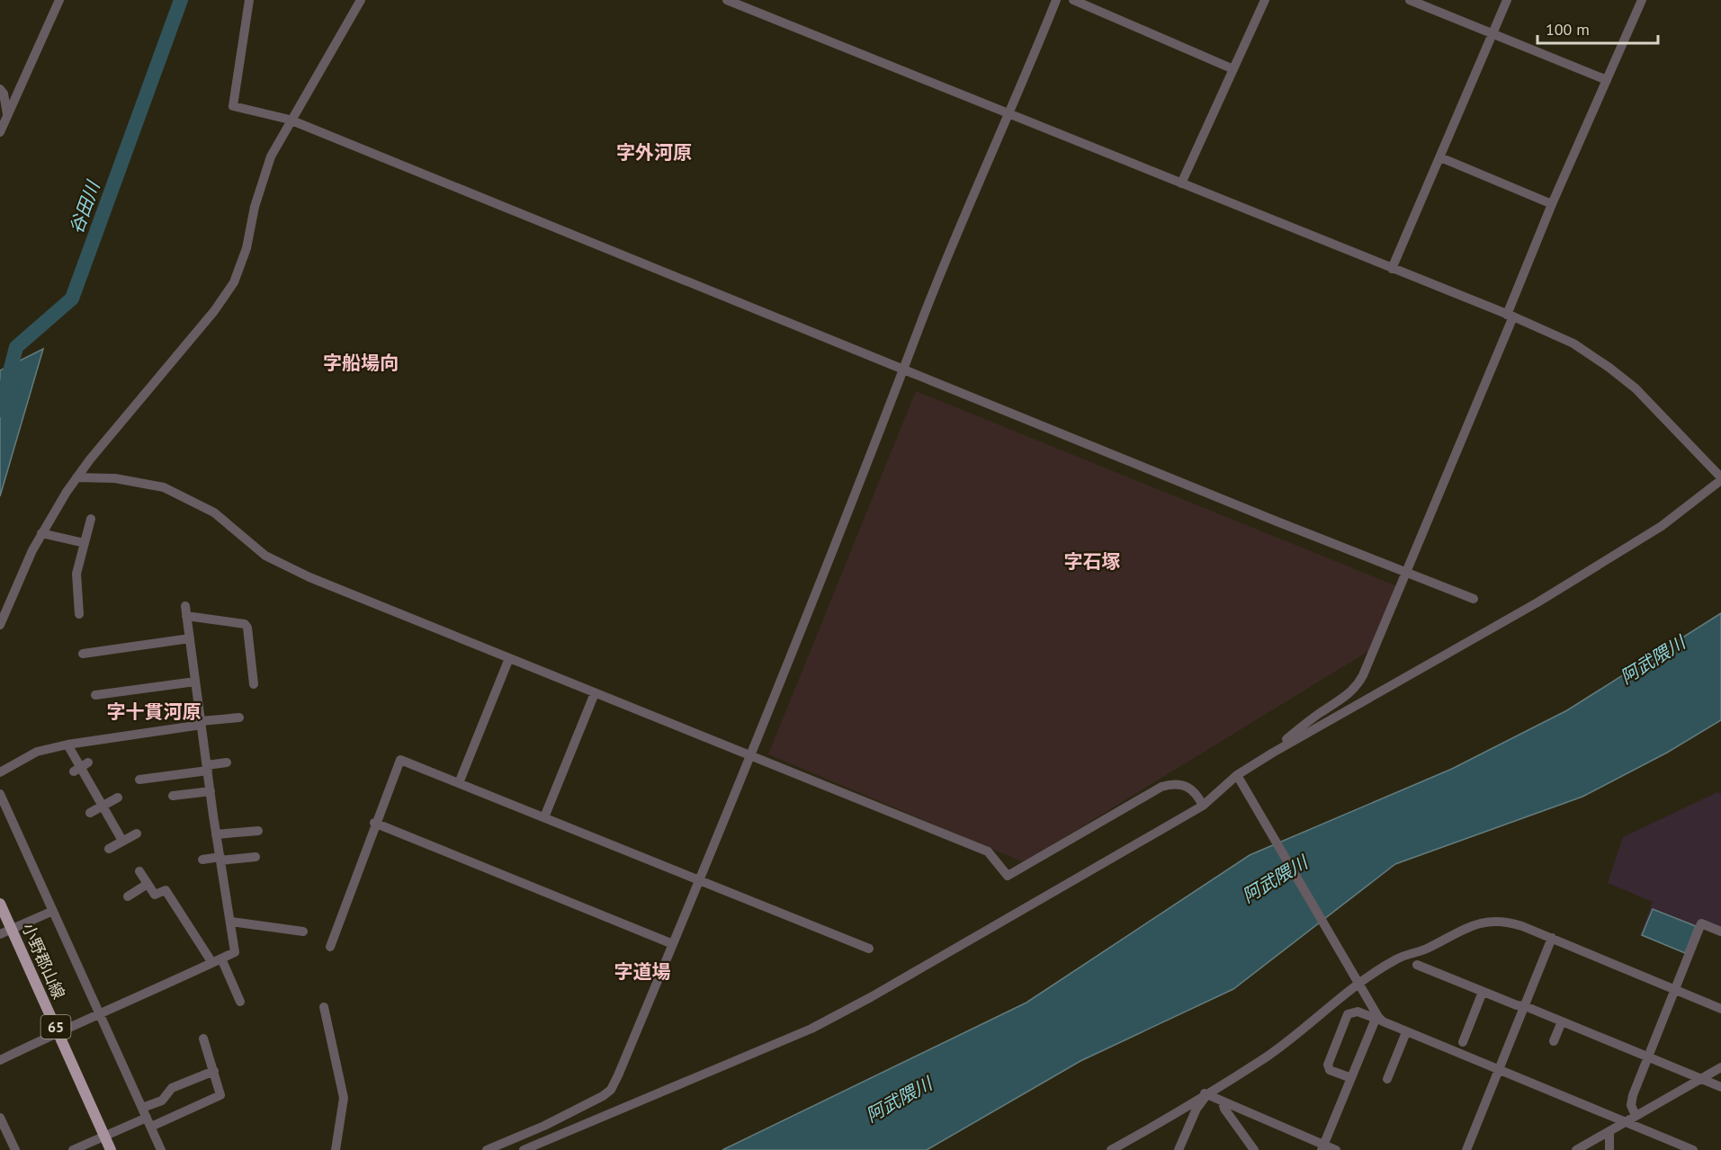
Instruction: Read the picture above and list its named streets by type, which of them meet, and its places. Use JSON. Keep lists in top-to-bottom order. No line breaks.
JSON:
{"streets":{"main road":["小野郡山線","65"]},"districts":["字外河原","字船場向","字石塚","字十貫河原","字道場"],"water":["谷田川","阿武隈川"],"scale_bar":"100 m"}
